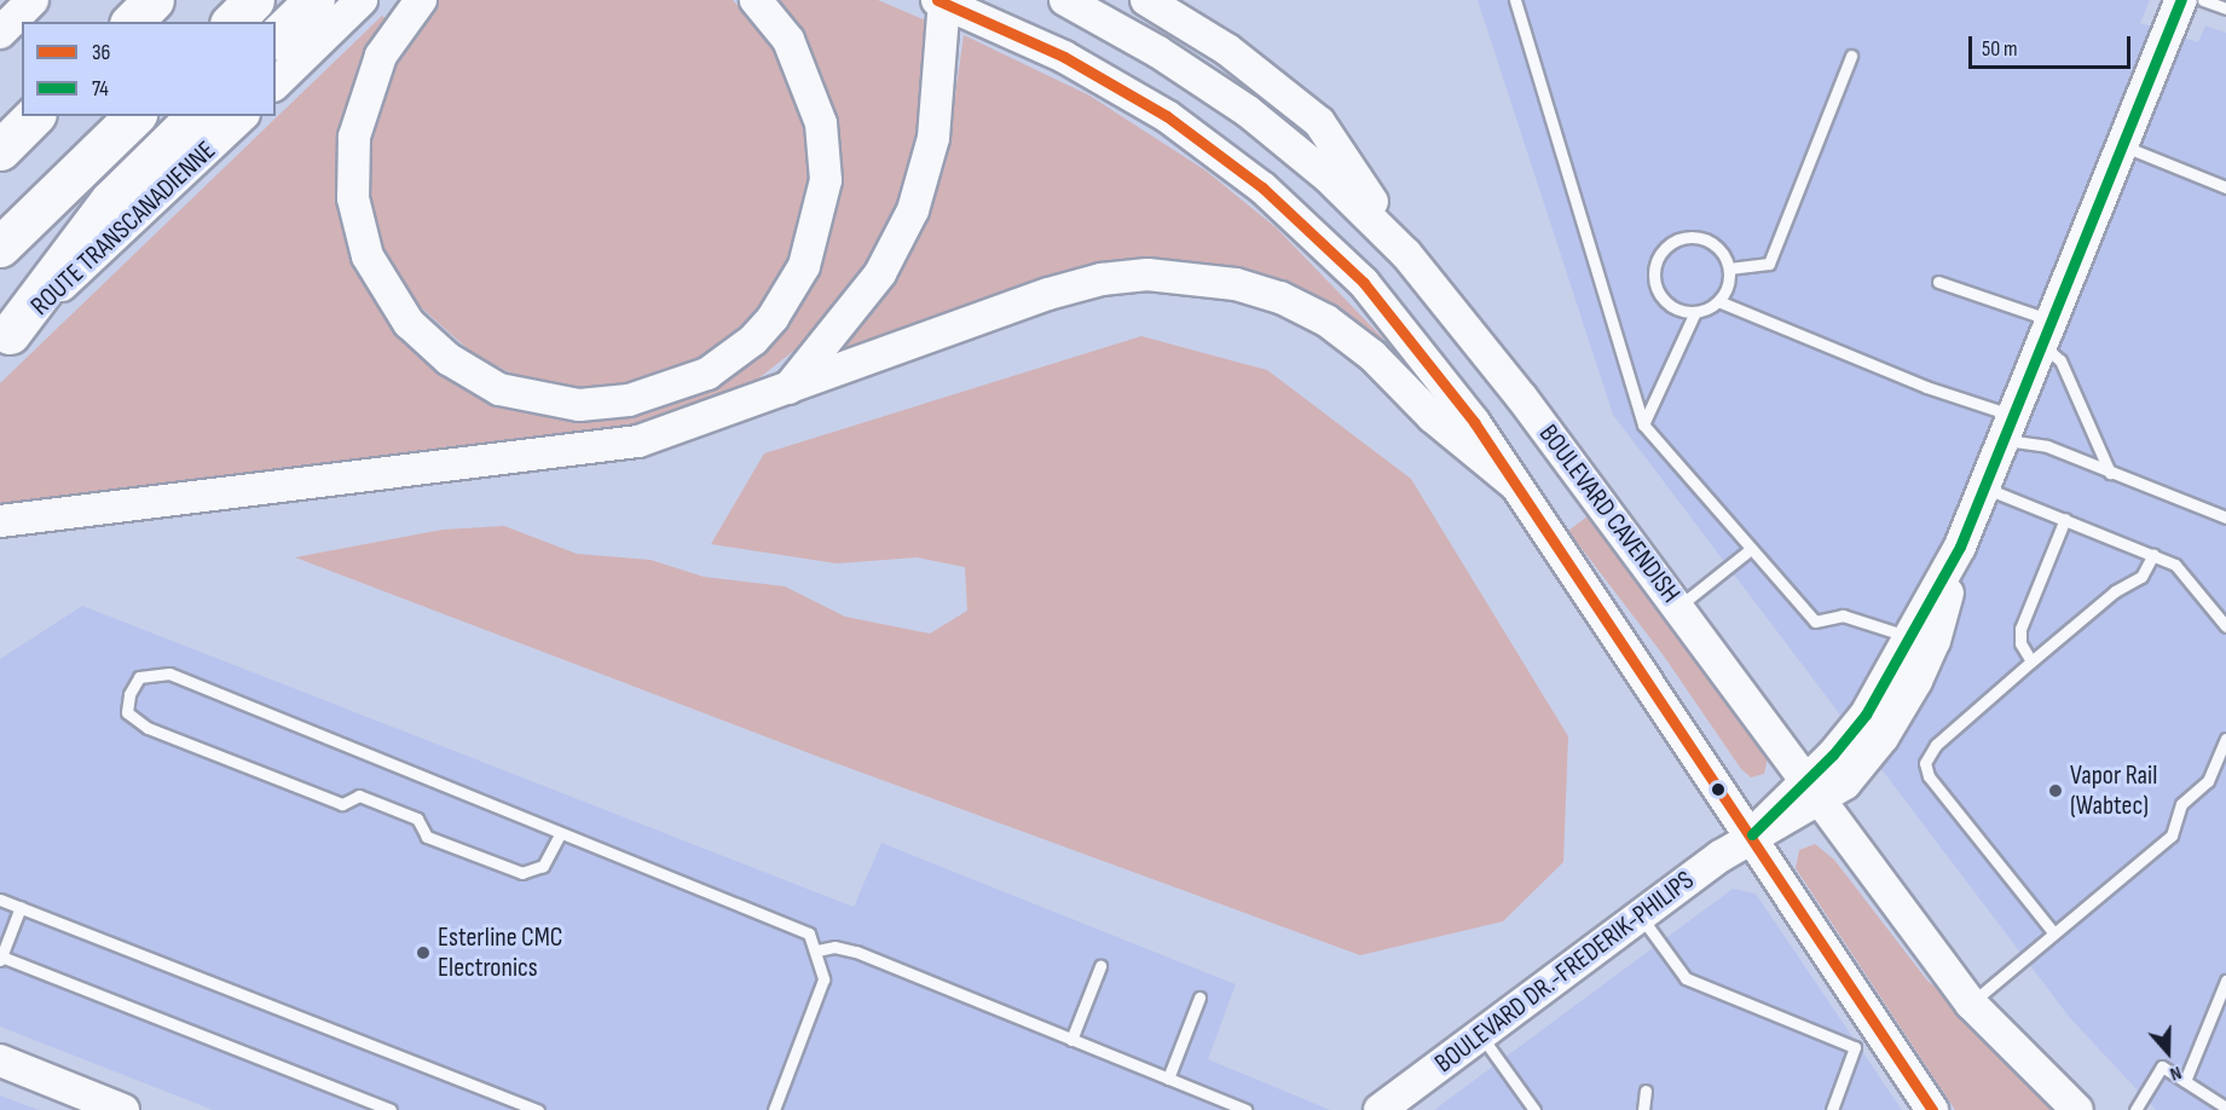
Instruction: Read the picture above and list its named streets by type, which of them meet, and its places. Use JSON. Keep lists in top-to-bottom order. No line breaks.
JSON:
{"streets":{"main road":["ROUTE TRANSCANADIENNE","BOULEVARD CAVENDISH","BOULEVARD DR.-FREDERIK-PHILIPS"]},"crossings":[["BOULEVARD CAVENDISH","BOULEVARD DR.-FREDERIK-PHILIPS"]],"places":["Vapor Rail (Wabtec)","Esterline CMC Electronics"],"lines":["transit line 36","transit line 74"],"legend":["36","74"],"scale_bar":"50 m","north":"bottom"}
